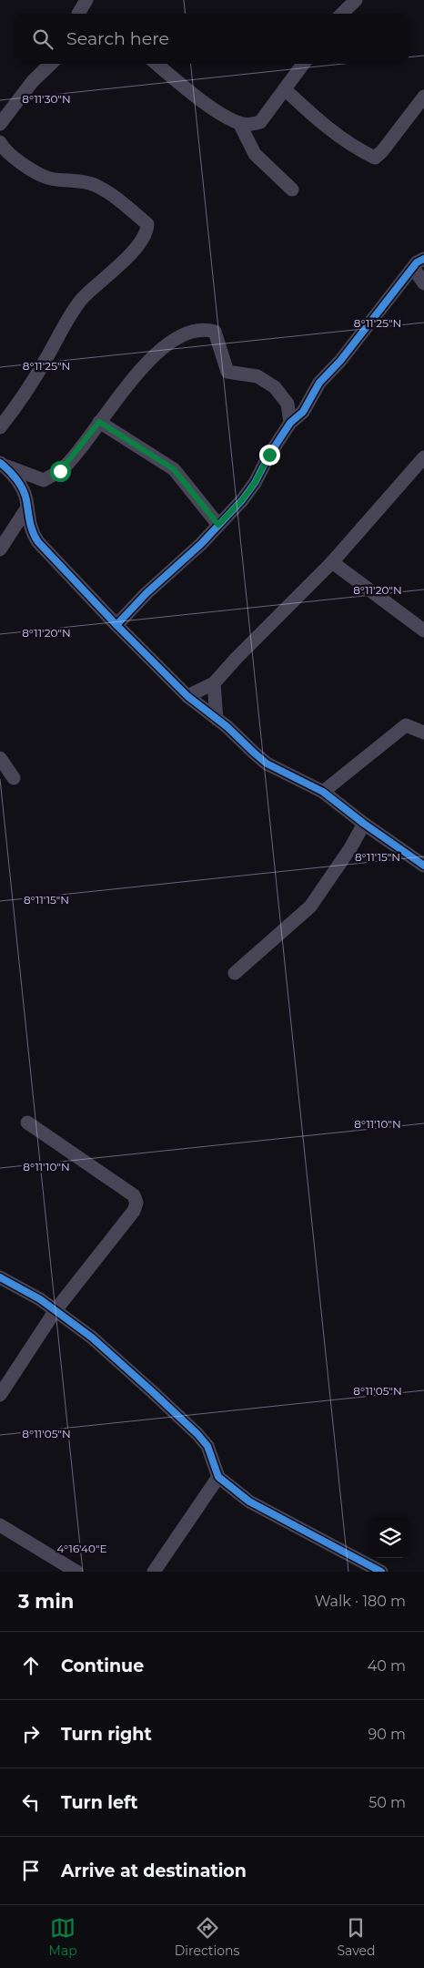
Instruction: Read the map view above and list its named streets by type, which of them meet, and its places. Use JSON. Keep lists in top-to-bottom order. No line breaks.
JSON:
{"page":{"search":"Search here","heading":["3 min","Walk · 180 m"],"list":[["Continue","40 m"],["Turn right","90 m"],["Turn left","50 m"],"Arrive at destination"],"nav":["Map","Directions","Saved"]},"coordinates":["8°11'30\"N","8°11'25\"N","8°11'20\"N","8°11'15\"N","8°11'10\"N","8°11'05\"N","4°16'40\"E"]}
